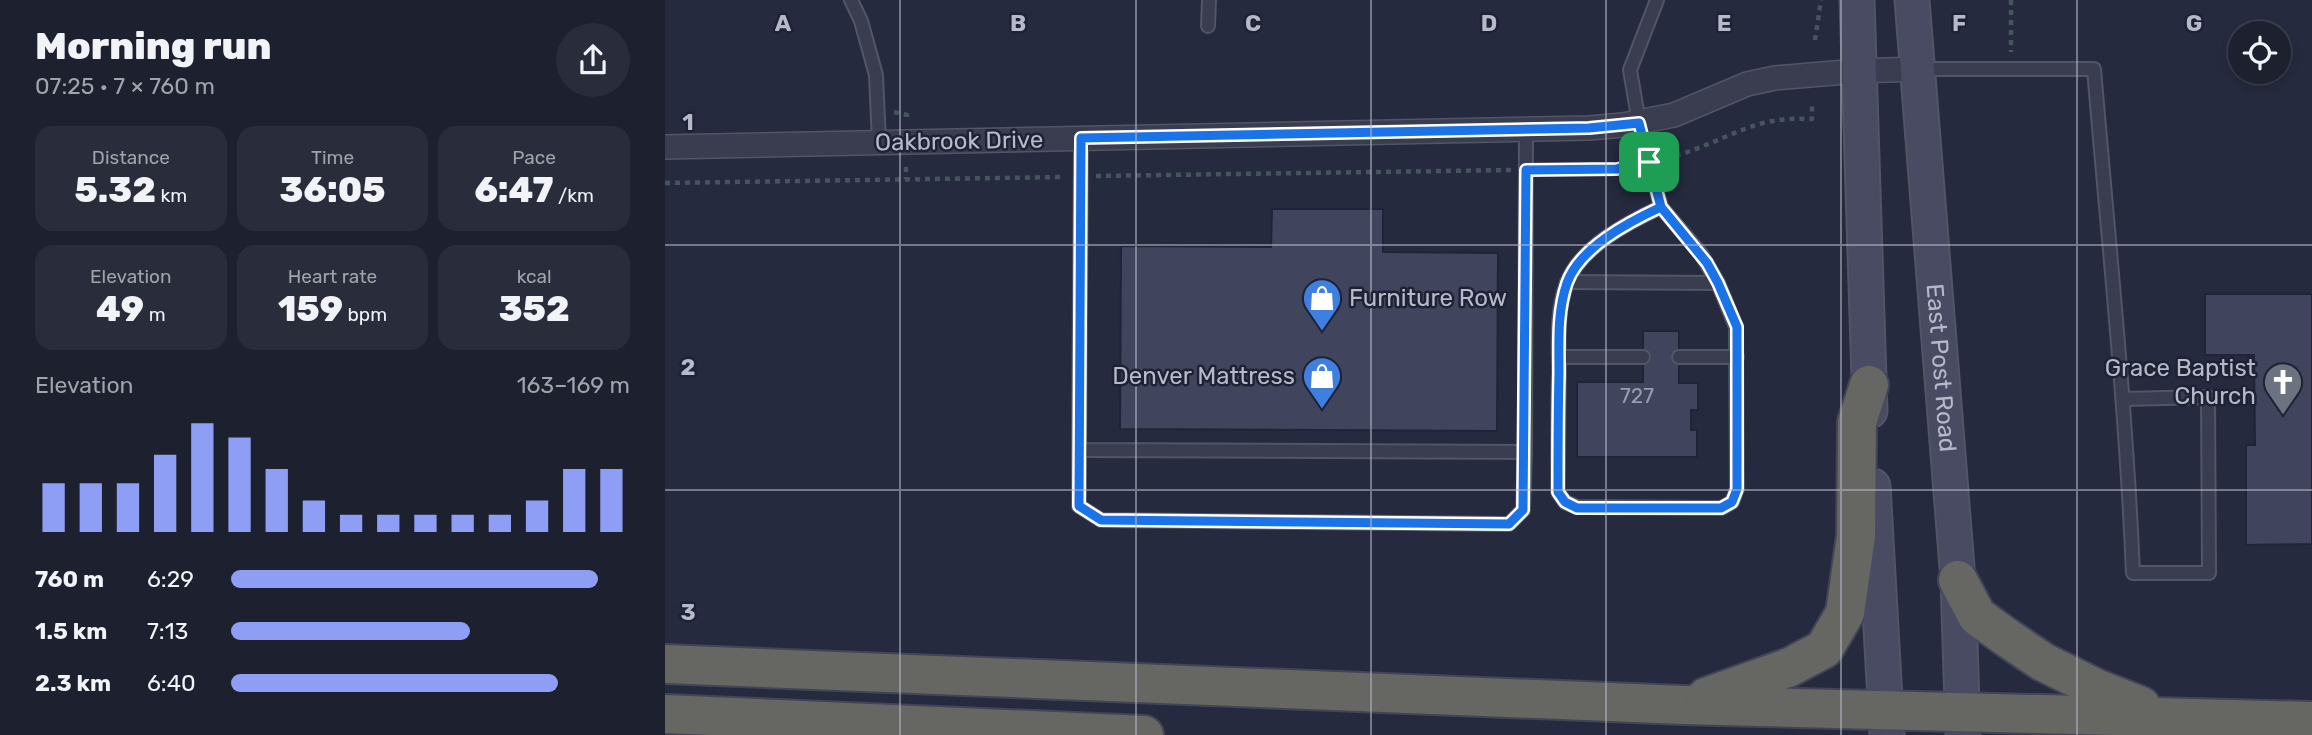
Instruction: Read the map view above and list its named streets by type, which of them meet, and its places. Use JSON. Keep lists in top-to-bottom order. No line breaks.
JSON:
{"streets":{"main road":["East Post Road"],"street":["Oakbrook Drive"]},"crossings":[["Oakbrook Drive","East Post Road"]],"places":{"shop":["Furniture Row","Denver Mattress"],"church":["Grace Baptist Church"]},"house_numbers":["727"],"page":{"heading":["Morning run","07:25 · 7 × 760 m"],"stats":[["Distance","5.32 km"],["Time","36:05"],["Pace","6:47 /km"],["Elevation","49 m"],["Heart rate","159 bpm"],["kcal","352"]],"chart":["Elevation","163–169 m"],"list":[{"name":"760 m","note":"6:29"},{"name":"1.5 km","note":"7:13"},{"name":"2.3 km","note":"6:40"}]},"grid":{"columns":["A","B","C","D","E","F","G"],"rows":["1","2","3"]}}
